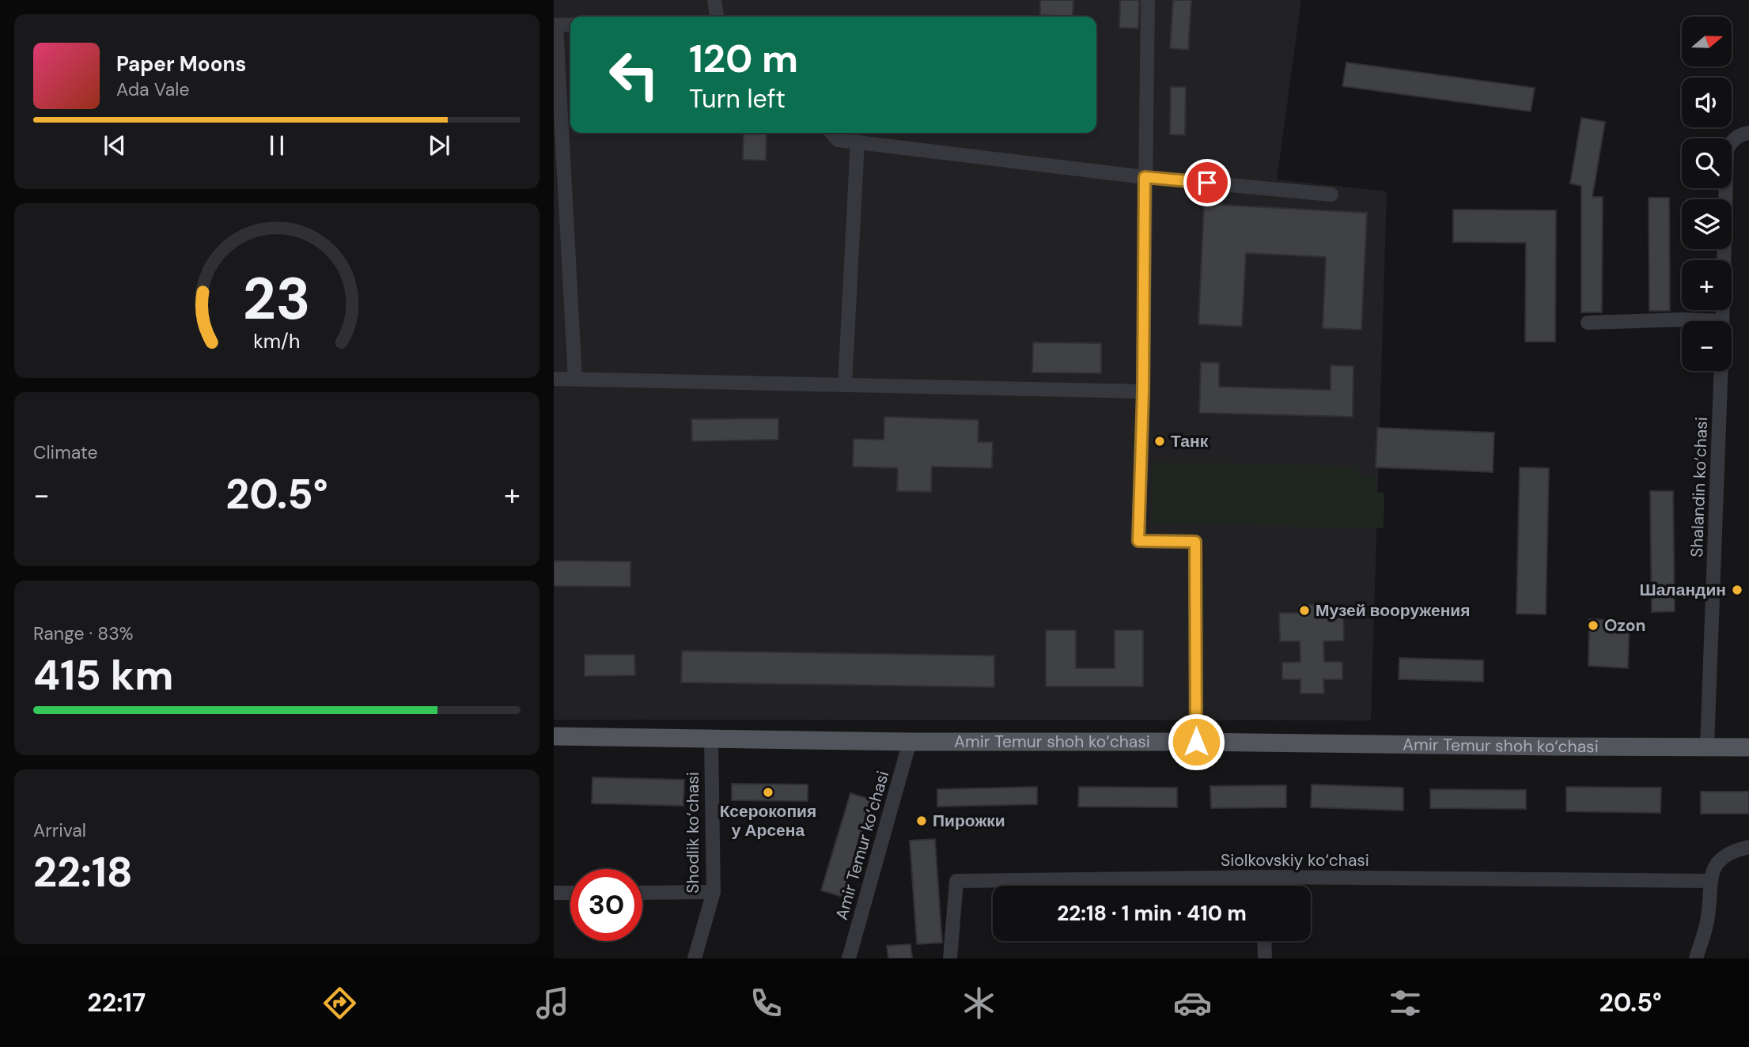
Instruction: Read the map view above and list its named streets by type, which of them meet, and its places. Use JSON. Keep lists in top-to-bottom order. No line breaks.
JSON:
{"streets":{"main road":["Amir Temur shoh ko‘chasi"],"street":["Shalandin ko‘chasi","Shodlik ko‘chasi","Amir Temur ko‘chasi","Siolkovskiy ko‘chasi"]},"crossings":[["Shalandin ko‘chasi","Amir Temur shoh ko‘chasi"],["Amir Temur shoh ko‘chasi","Shodlik ko‘chasi"],["Amir Temur shoh ko‘chasi","Amir Temur ko‘chasi"]],"places":["Танк","Шаландин","Музей вооружения","Ozon","Ксерокопия у Арсена","Пирожки"],"north":"right","page":{"map_buttons":["+","−"],"turn":["120 m","Turn left"],"song":["Paper Moons","Ada Vale"],"tile":["Climate",["Range · 83%","415 km"],["Arrival","22:18"]],"heat":["−","20.5°","+"],"limit":"30","trip":"22:18 · 1 min · 410 m","tabs":["22:17","20.5°"],"gauge":["23","km/h"]}}
